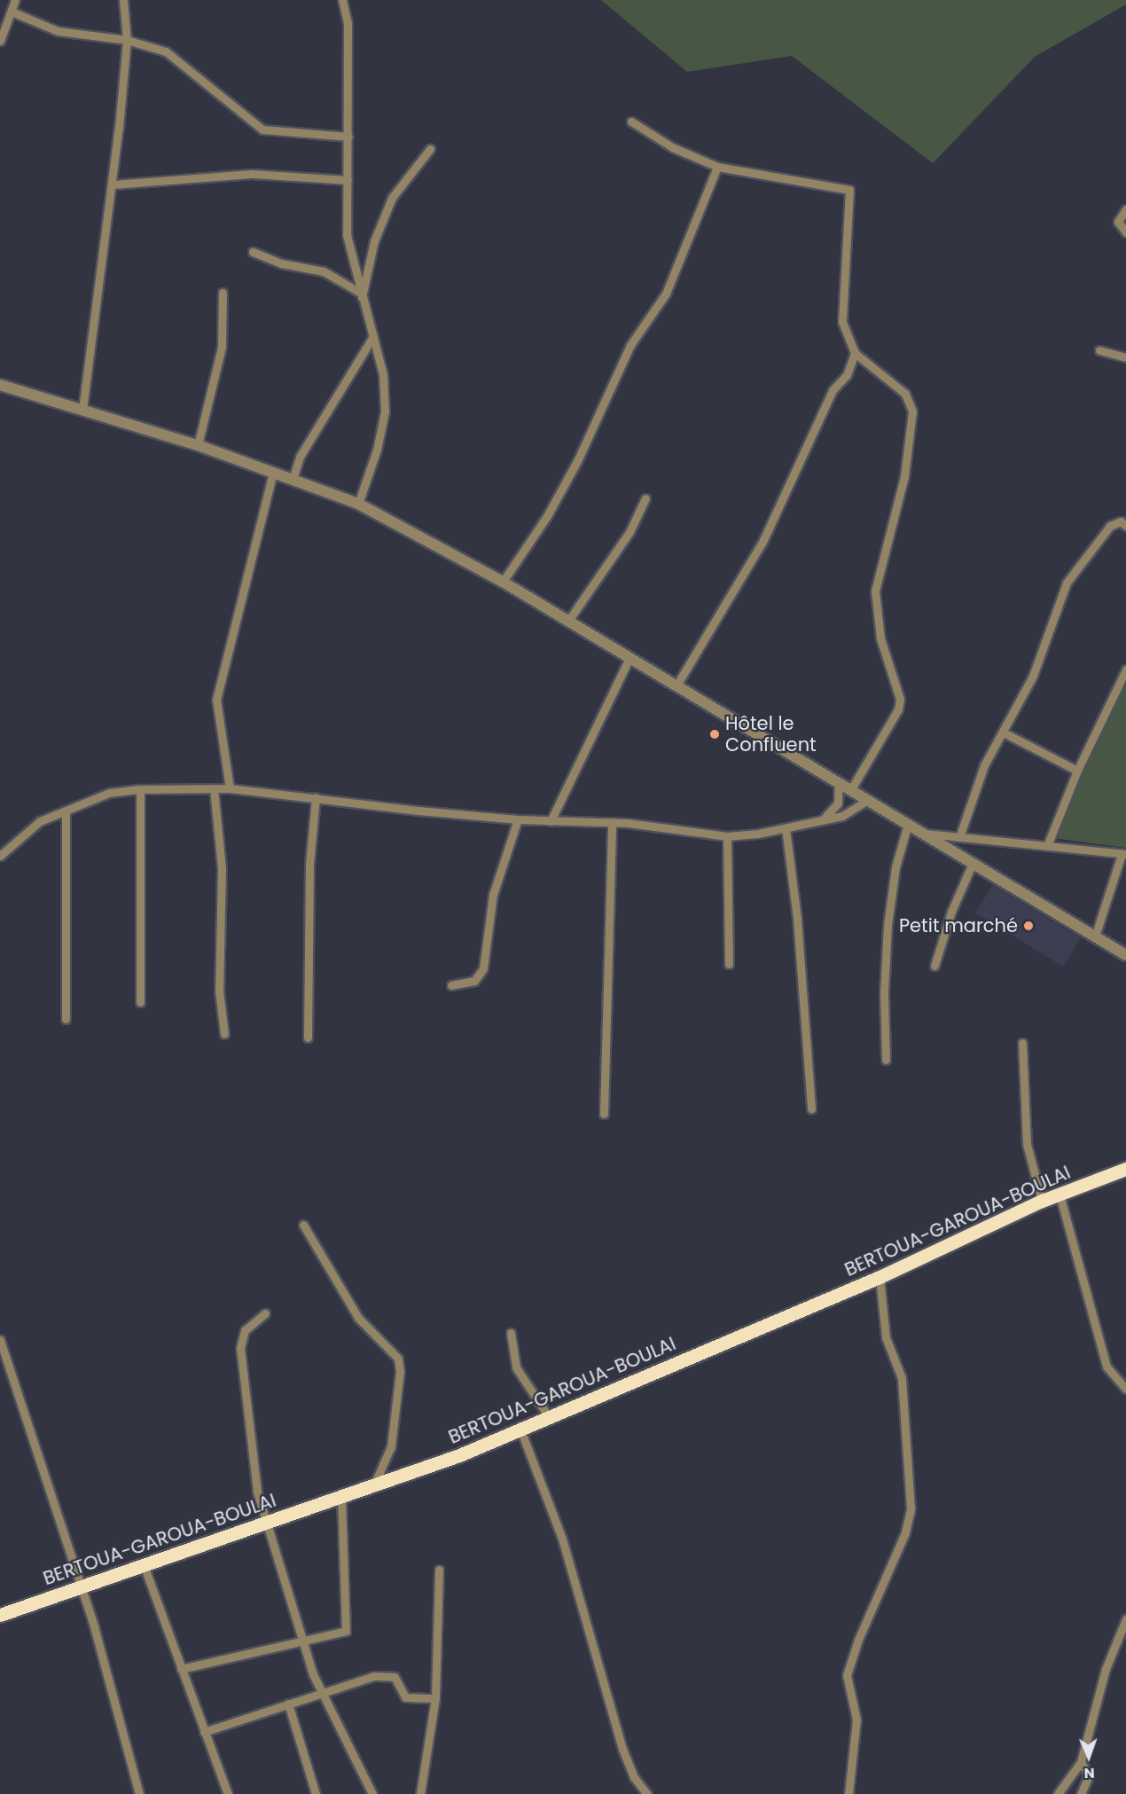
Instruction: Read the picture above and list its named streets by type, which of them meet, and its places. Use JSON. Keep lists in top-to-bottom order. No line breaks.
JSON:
{"streets":{"highway":["BERTOUA-GAROUA-BOULAI"]},"places":["Hôtel le Confluent","Petit marché"],"north":"bottom"}
